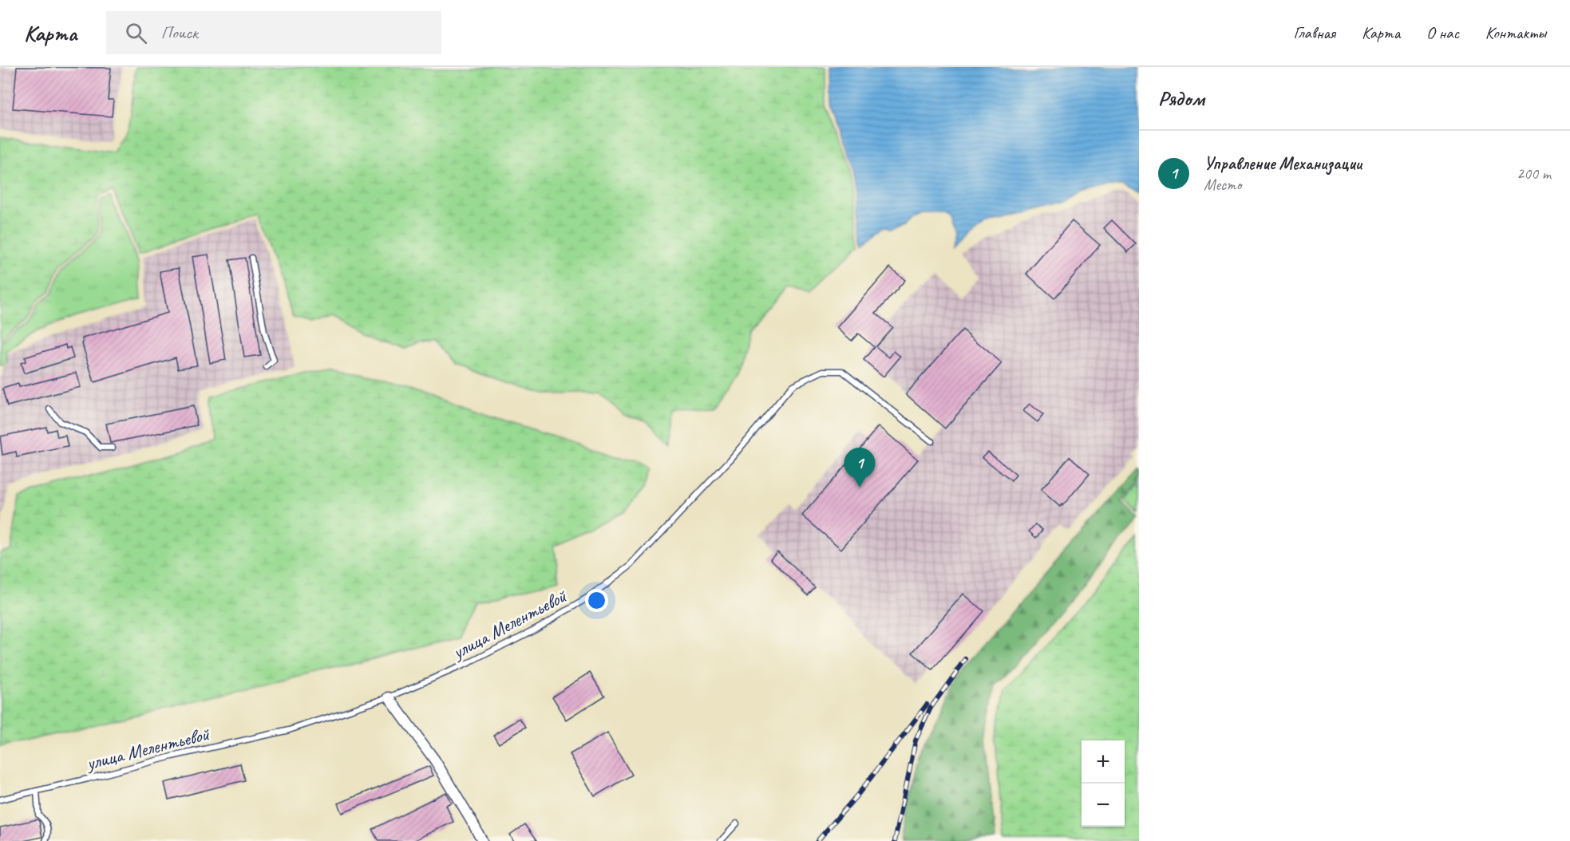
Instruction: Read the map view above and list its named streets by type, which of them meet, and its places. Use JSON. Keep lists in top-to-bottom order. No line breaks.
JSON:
{"streets":{"lane":["улица Мелентьевой"]},"page":{"header":"Карта","search":"Поиск","nav":["Главная","Карта","О нас","Контакты"],"heading":"Рядом","list":[{"mark":"1","name":"Управление Механизации","note":"Место","value":"200 m"}],"pins":"1","map_buttons":["+","−"]}}
